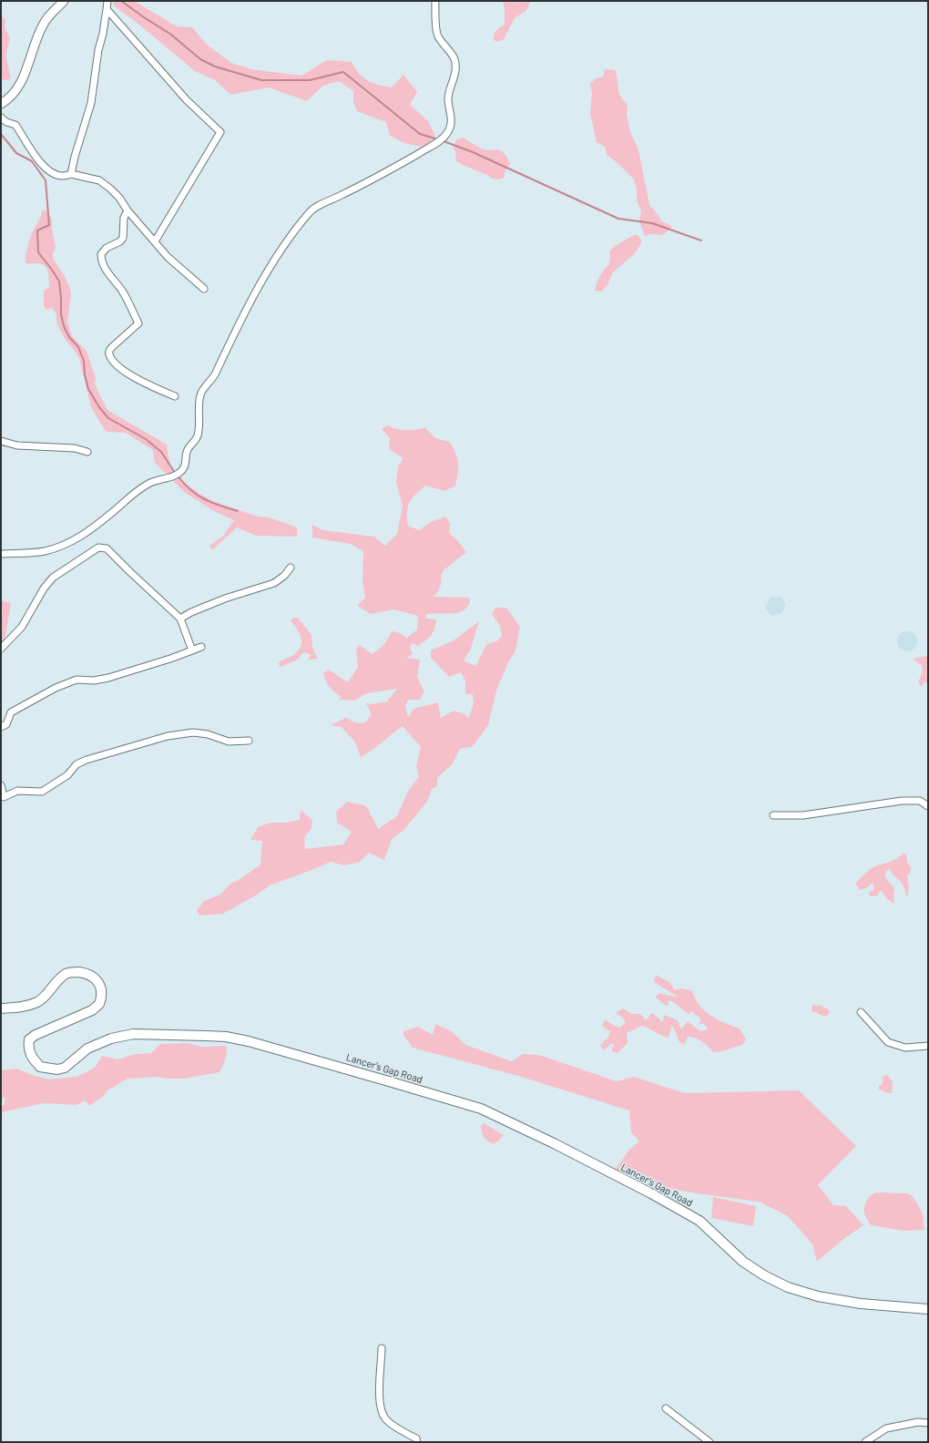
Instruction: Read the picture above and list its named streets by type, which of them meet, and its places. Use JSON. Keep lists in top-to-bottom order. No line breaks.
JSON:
{"streets":{"main road":["Lancer's Gap Road"]}}
